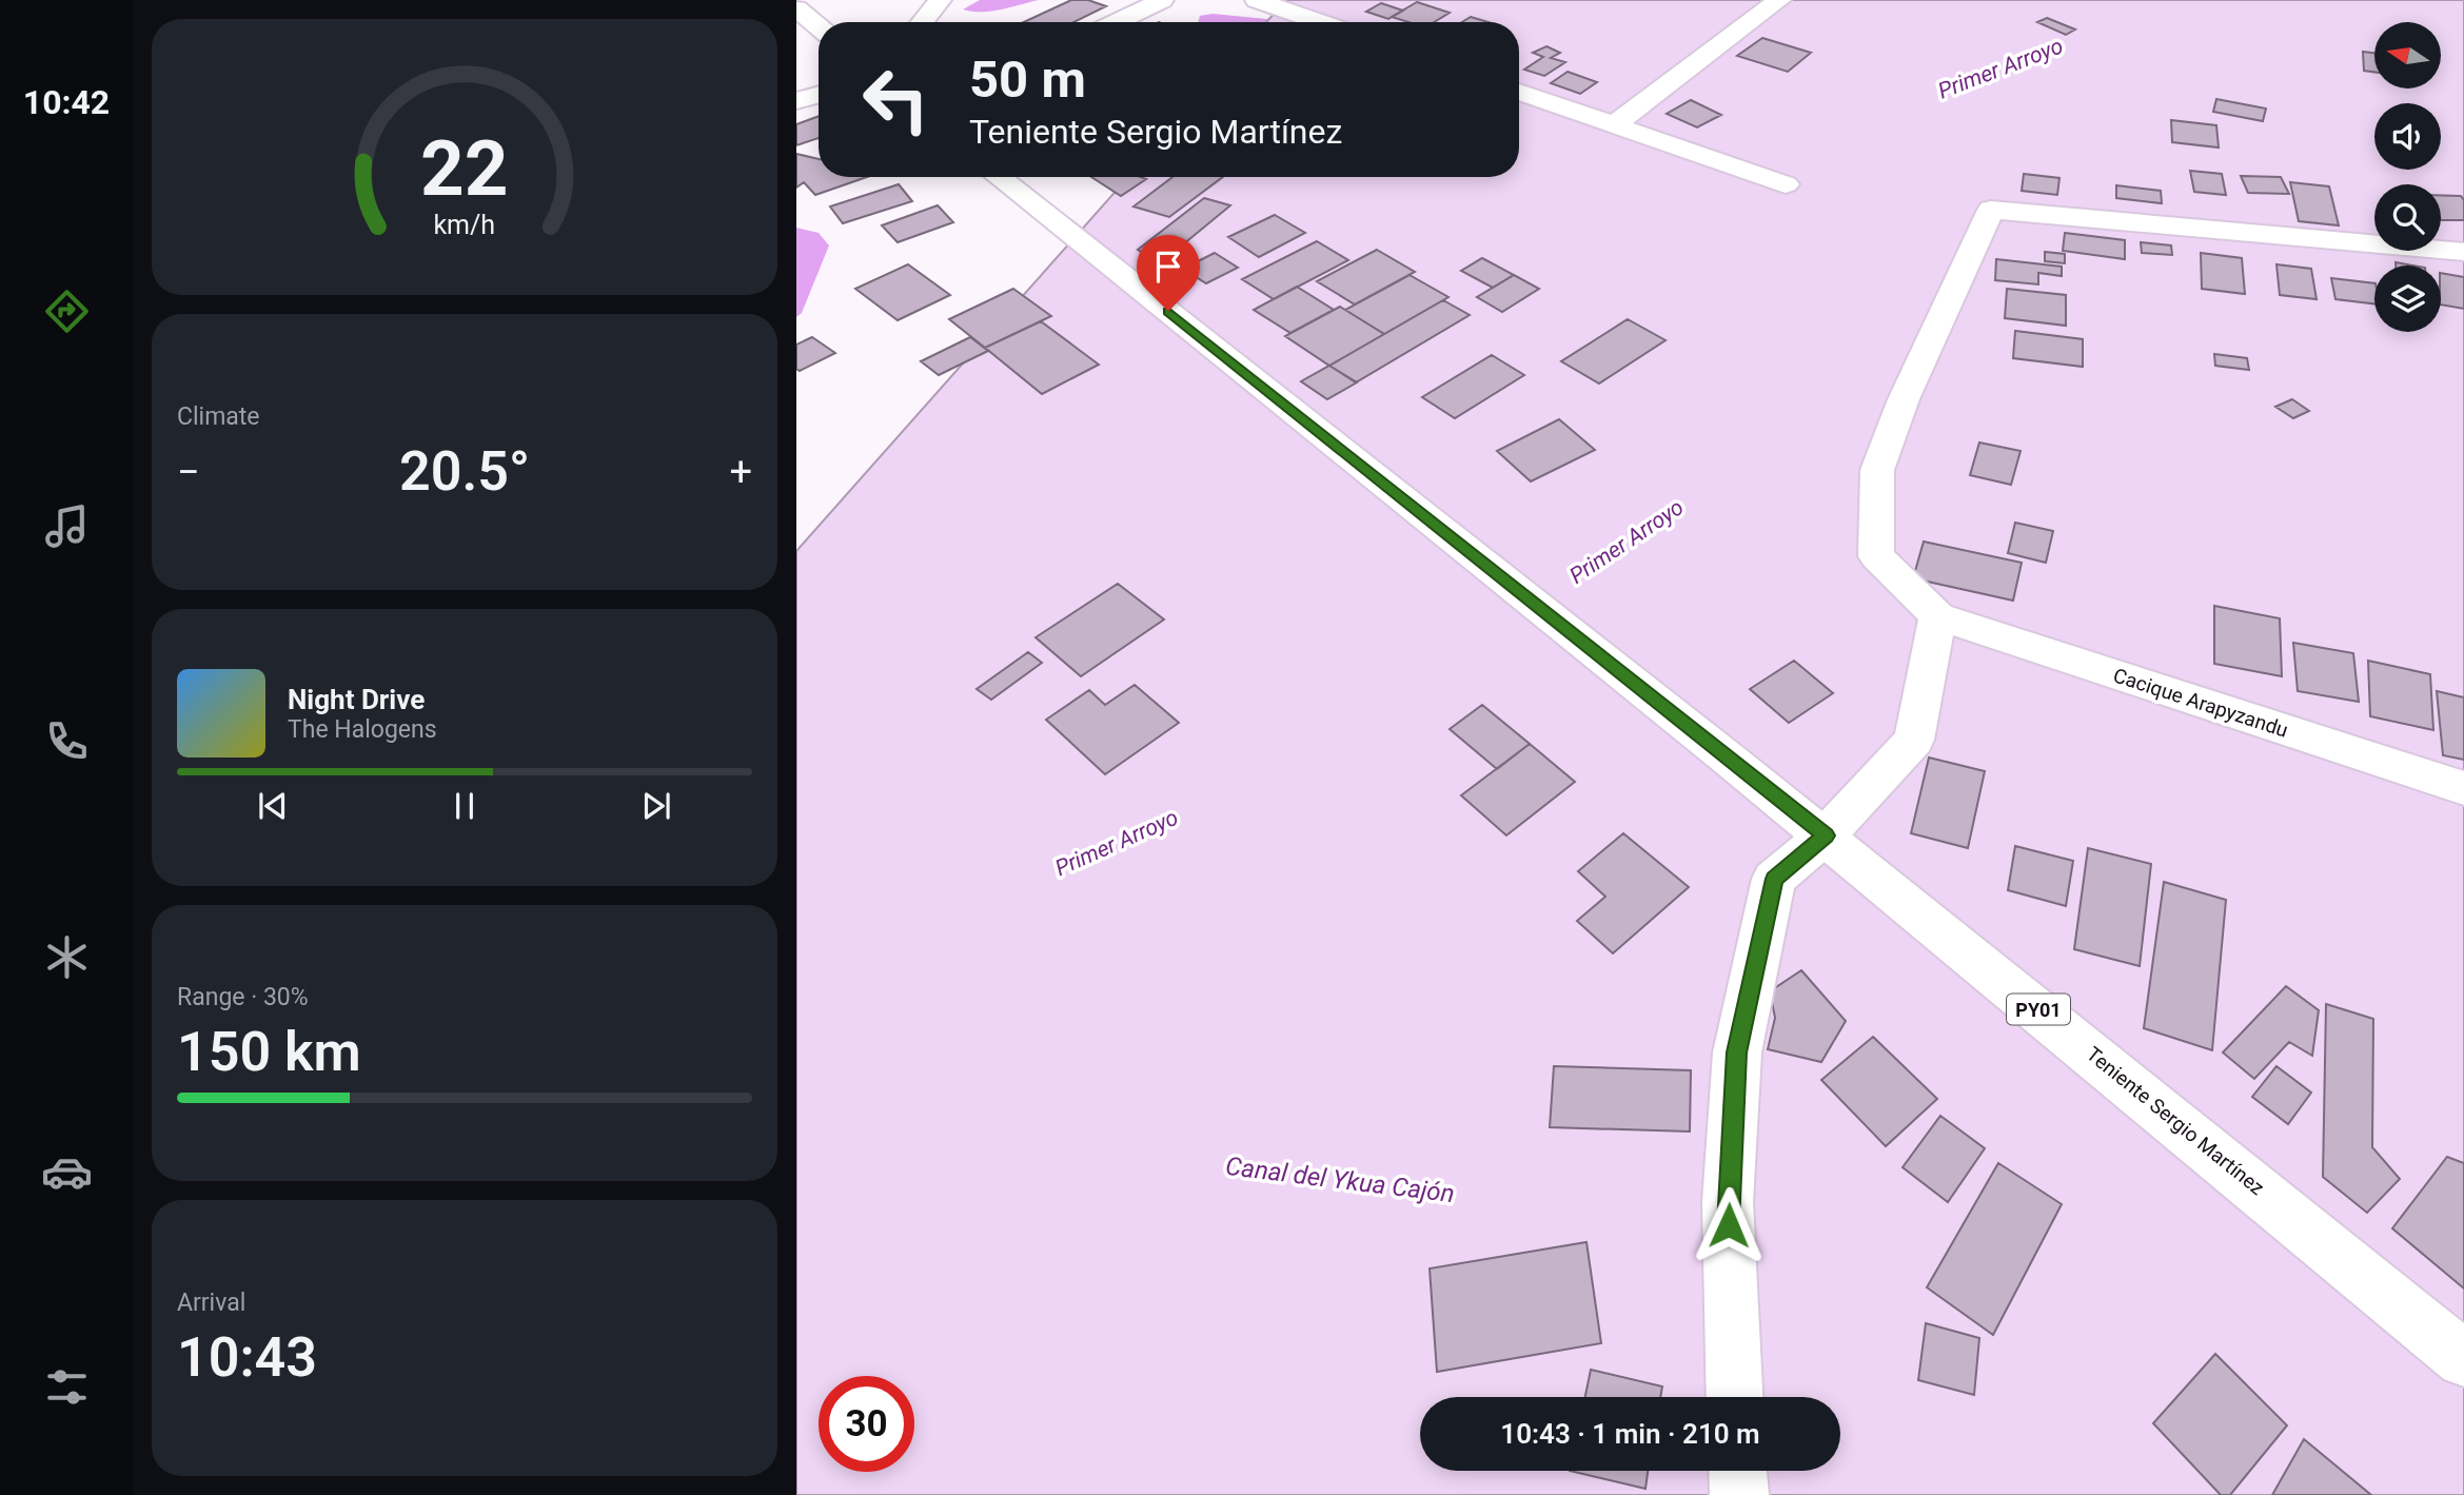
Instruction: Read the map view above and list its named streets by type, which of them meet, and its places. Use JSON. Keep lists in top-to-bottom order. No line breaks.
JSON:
{"streets":{"main road":["Cacique Arapyzandu","PY01","Teniente Sergio Martínez"]},"water":["Primer Arroyo","Canal del Ykua Cajón"],"north":"left","page":{"tabs":"10:42","turn":["50 m","Teniente Sergio Martínez"],"tile":["Climate",["Range · 30%","150 km"],["Arrival","10:43"]],"heat":["−","20.5°","+"],"song":["Night Drive","The Halogens"],"limit":"30","trip":"10:43 · 1 min · 210 m","gauge":["22","km/h"]}}
